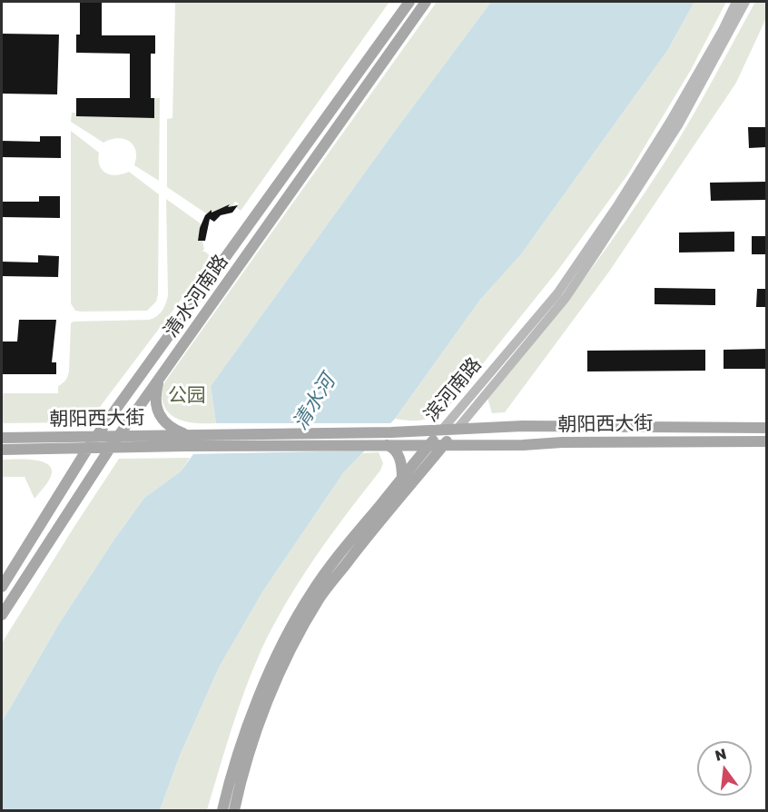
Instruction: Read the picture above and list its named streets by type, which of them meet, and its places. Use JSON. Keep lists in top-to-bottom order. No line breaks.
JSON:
{"streets":{"main road":["清水河南路","滨河南路","朝阳西大街"]},"crossings":[["清水河南路","朝阳西大街"],["滨河南路","朝阳西大街"]],"water":["清水河"],"parks":["公园"],"north":"top"}
